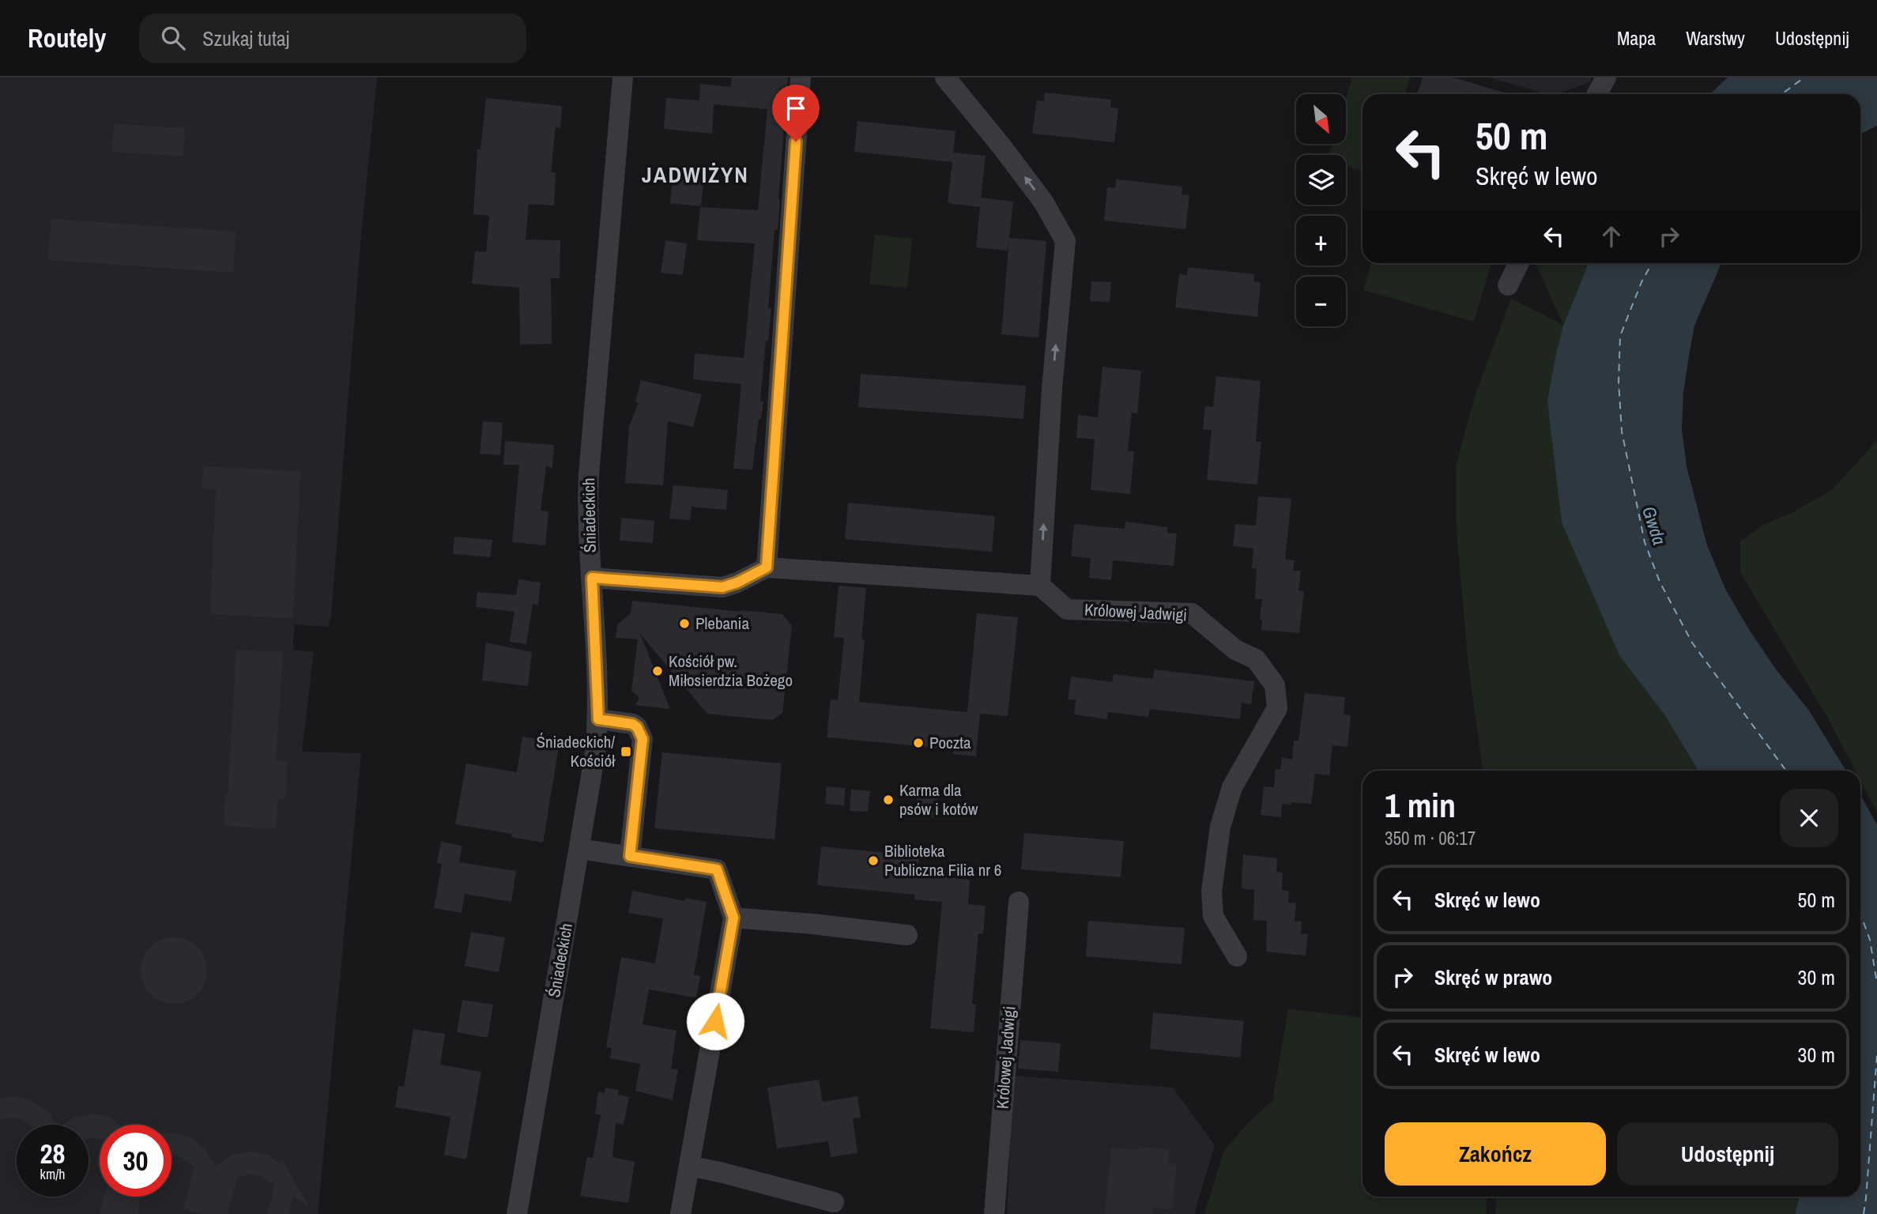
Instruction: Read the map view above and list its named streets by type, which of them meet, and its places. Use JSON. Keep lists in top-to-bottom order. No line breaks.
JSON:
{"streets":{"street":["Śniadeckich","Królowej Jadwigi"]},"districts":["JADWIŻYN"],"water":["Gwda"],"places":{"other":["Plebania","Kościół pw. Miłosierdzia Bożego","Poczta","Karma dla psów i kotów","Biblioteka Publiczna Filia nr 6"],"transit":["Śniadeckich/ Kościół"]},"north":"bottom right","page":{"header":"Routely","search":"Szukaj tutaj","nav":["Mapa","Warstwy","Udostępnij"],"map_buttons":["+","−"],"turn":["50 m","Skręć w lewo"],"heading":["1 min","350 m · 06:17"],"list":[{"name":"Skręć w lewo","value":"50 m"},{"name":"Skręć w prawo","value":"30 m"},{"name":"Skręć w lewo","value":"30 m"}],"buttons":["Zakończ","Udostępnij"],"speed":"28 km/h","limit":"30"}}
